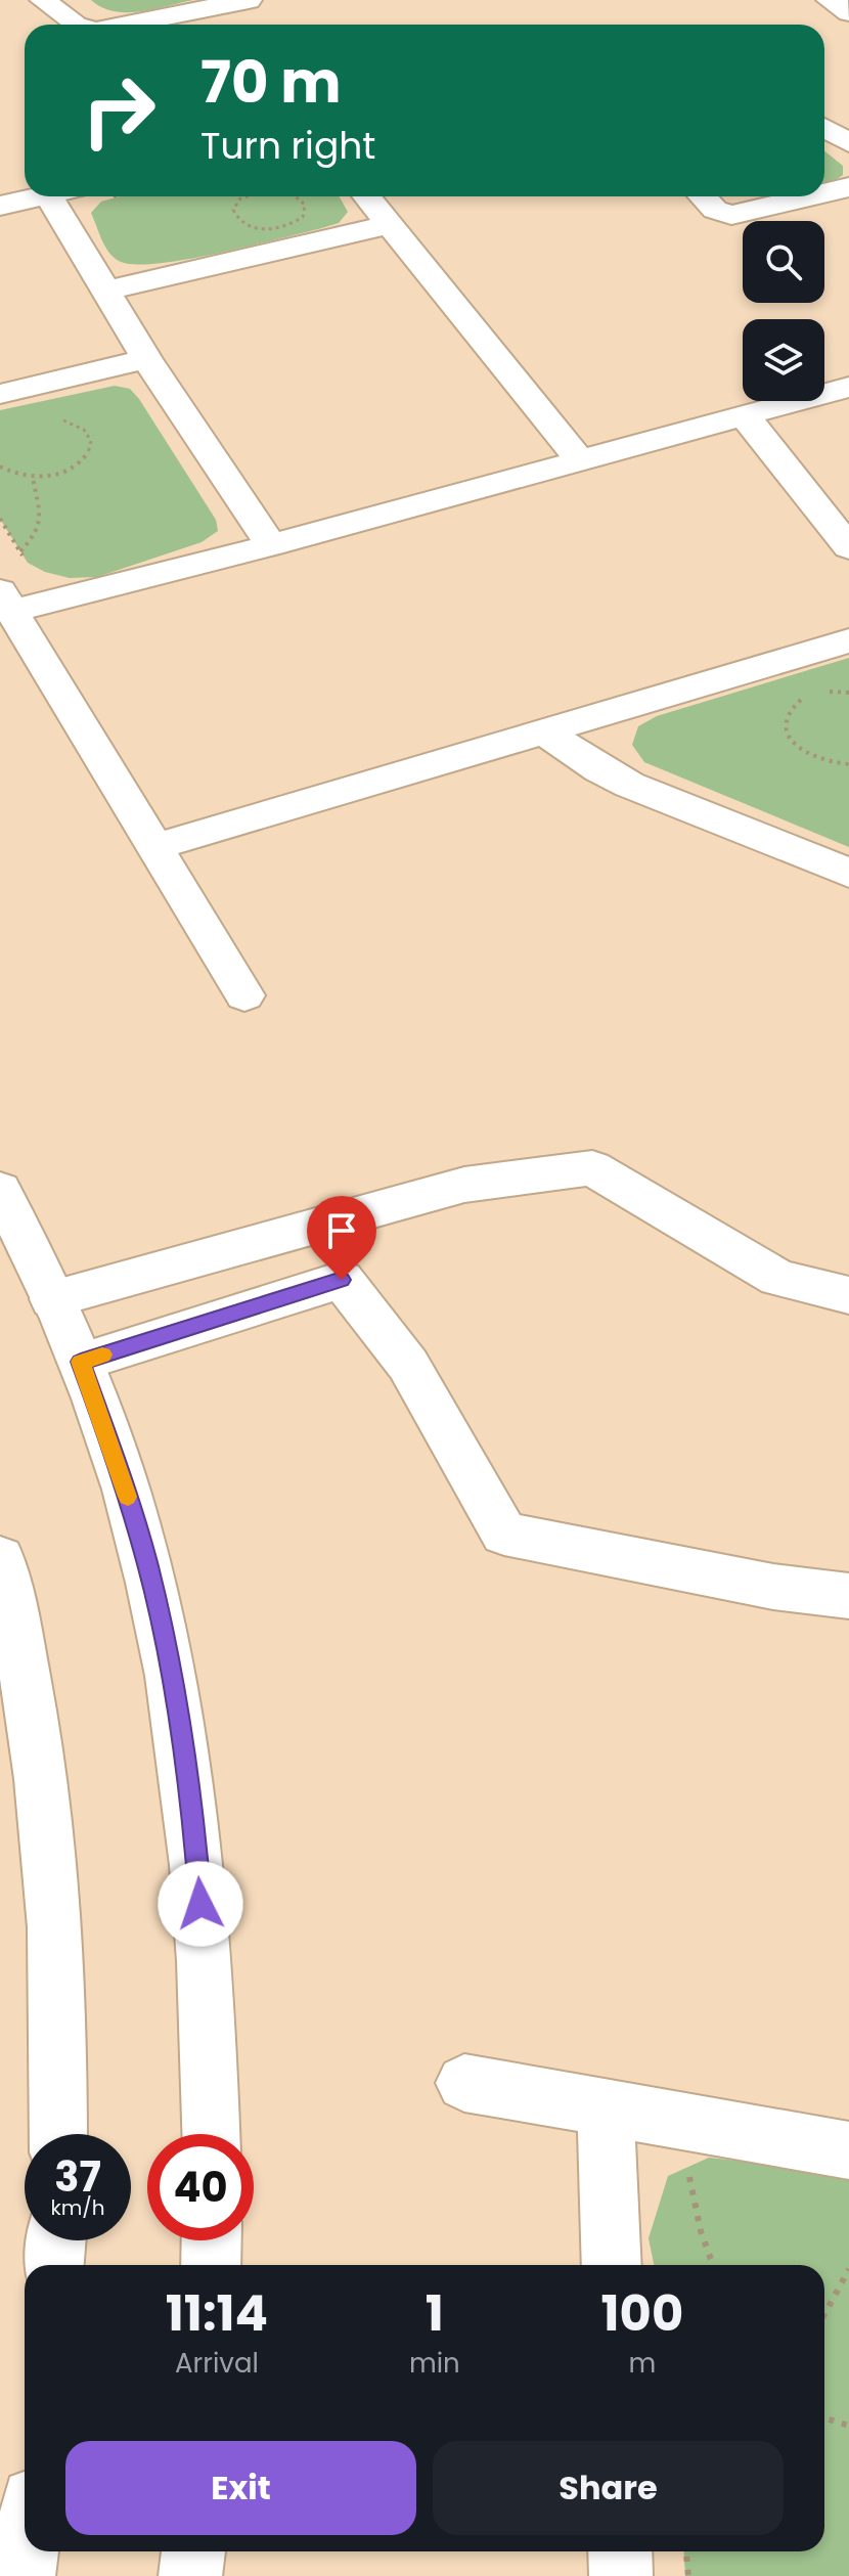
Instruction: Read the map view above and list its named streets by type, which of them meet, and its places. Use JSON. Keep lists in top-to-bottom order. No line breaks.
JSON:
{"page":{"turn":["70 m","Turn right"],"speed":"37 km/h","limit":"40","eta":["11:14","Arrival","1","min","100","m"],"buttons":["Exit","Share"]}}
